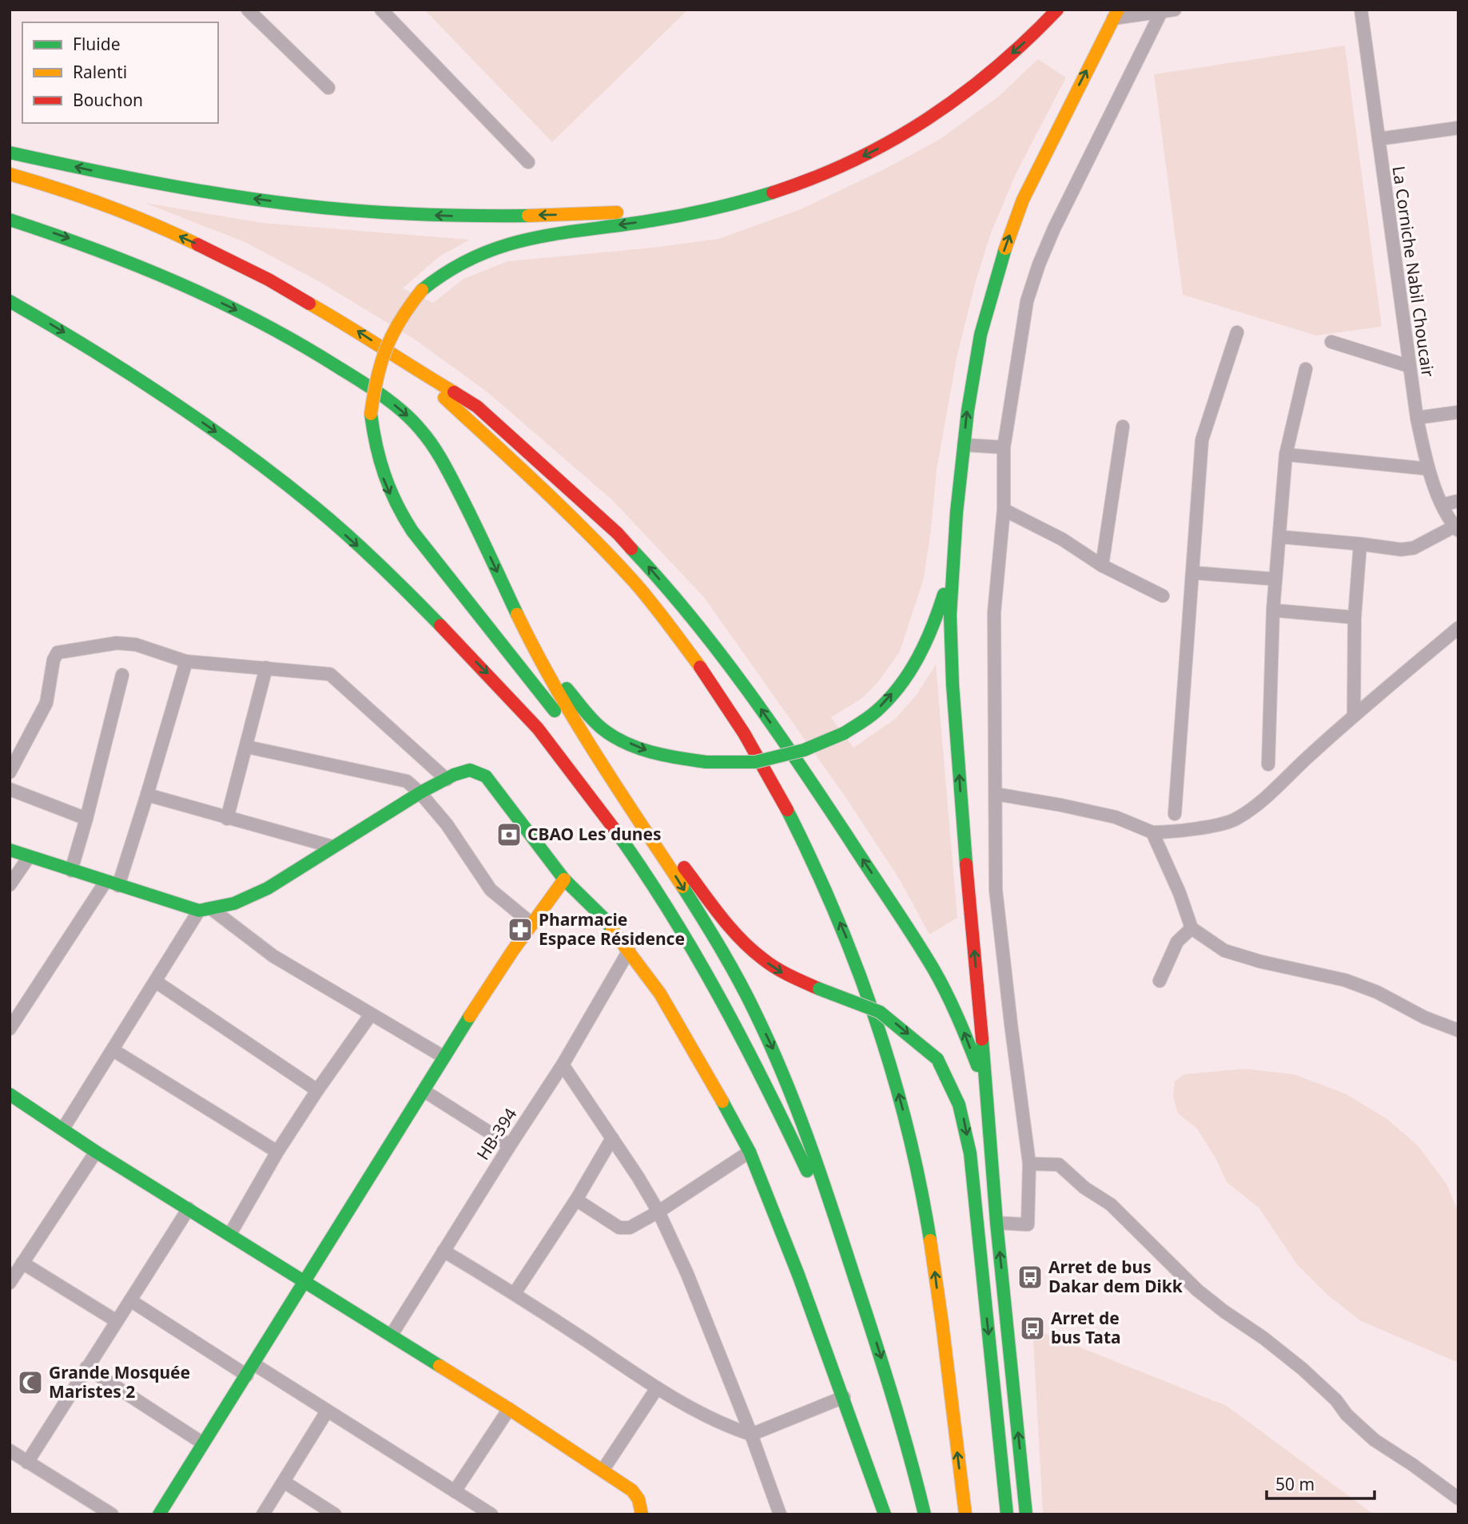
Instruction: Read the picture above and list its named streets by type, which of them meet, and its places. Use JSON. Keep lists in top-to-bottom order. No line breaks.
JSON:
{"streets":{"street":["La Corniche Nabil Choucair","HB-394"]},"places":{"bank":["CBAO Les dunes"],"pharmacy":["Pharmacie Espace Résidence"],"bus stop":["Arret de bus Dakar dem Dikk","Arret de bus Tata"],"mosque":["Grande Mosquée Maristes 2"]},"legend":["Fluide","Ralenti","Bouchon"],"scale_bar":"50 m"}
